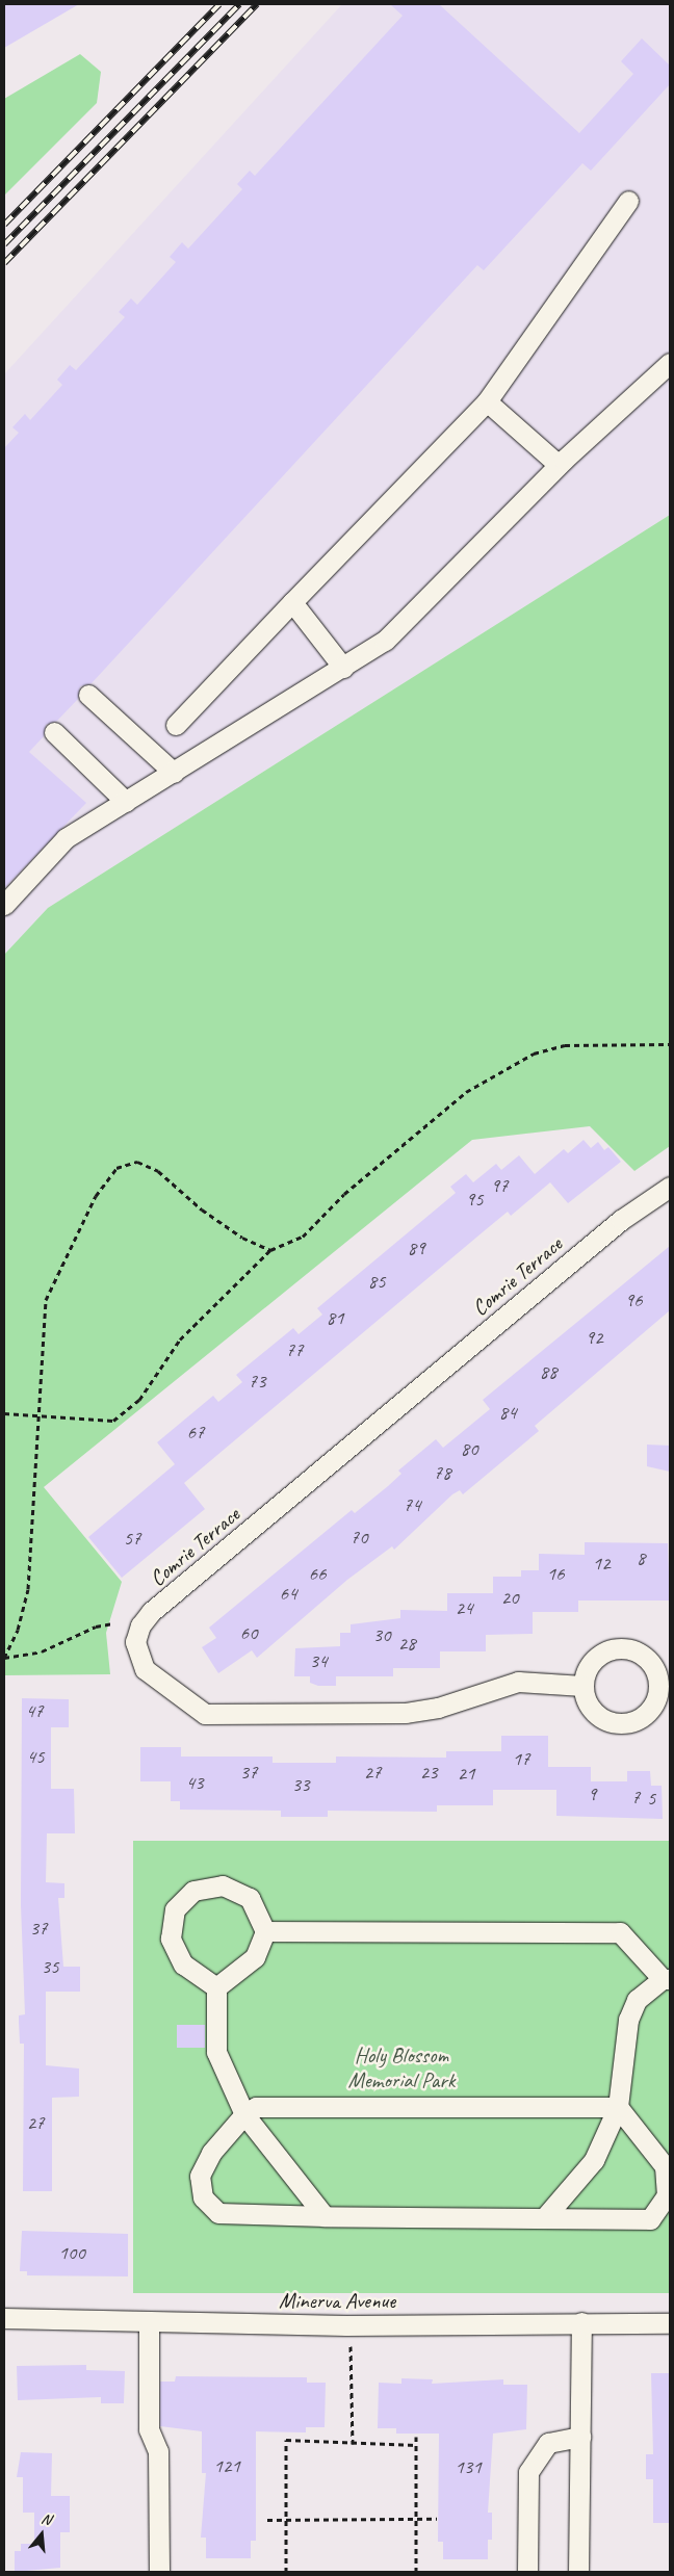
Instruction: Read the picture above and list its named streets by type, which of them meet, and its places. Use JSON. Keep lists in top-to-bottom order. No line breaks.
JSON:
{"streets":{"street":["Comrie Terrace","Minerva Avenue"]},"parks":["Holy Blossom Memorial Park"],"house_numbers":["97","95","89","85","96","81","92","77","88","73","84","67","80","78","74","70","57","8","12","66","16","64","20","24","60","30","28","34","47","45","17","37","27","23","21","43","33","9","7","5","37","35","27","100","121","131"],"north":"top"}
